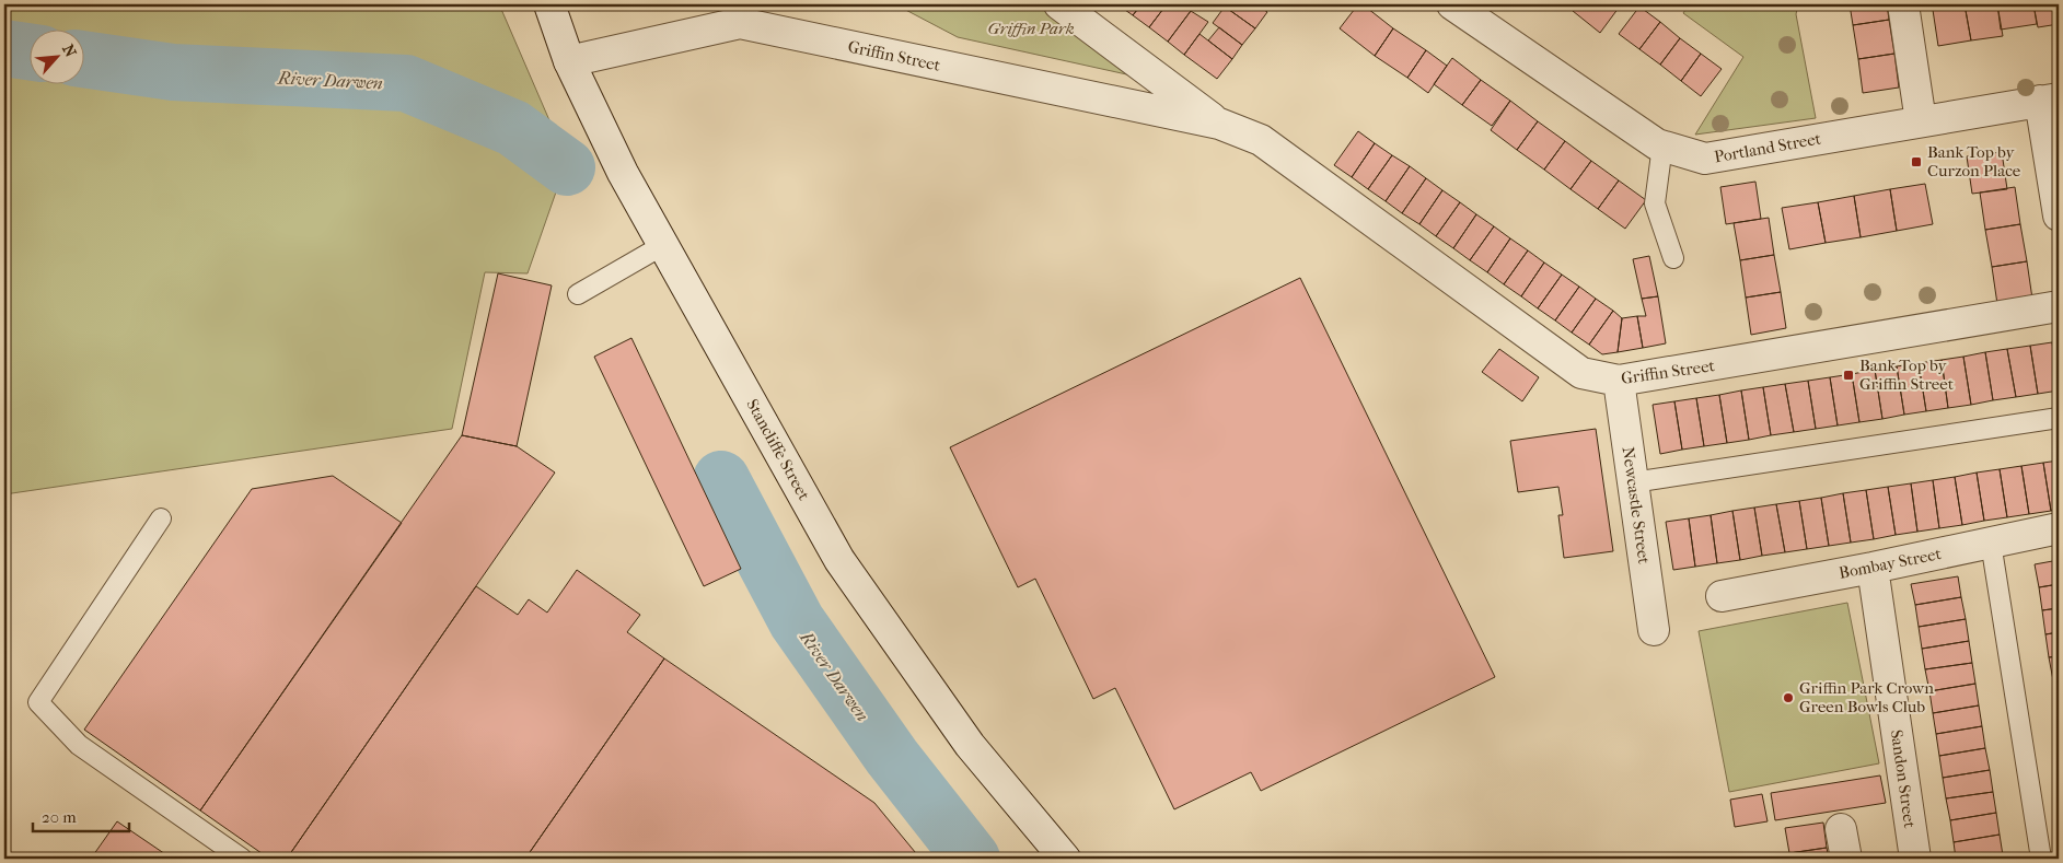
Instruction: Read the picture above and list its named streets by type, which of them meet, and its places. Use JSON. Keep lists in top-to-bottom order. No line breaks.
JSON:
{"streets":{"street":["Griffin Street","Portland Street","Stancliffe Street","Newcastle Street","Bombay Street","Sandon Street"]},"crossings":[["Griffin Street","Stancliffe Street"],["Griffin Street","Newcastle Street"],["Bombay Street","Sandon Street"]],"water":["River Darwen"],"parks":["Griffin Park"],"places":{"transit":["Bank Top by Curzon Place","Bank Top by Griffin Street"],"other":["Griffin Park Crown Green Bowls Club"]},"scale_bar":"20 m","north":"top right"}
